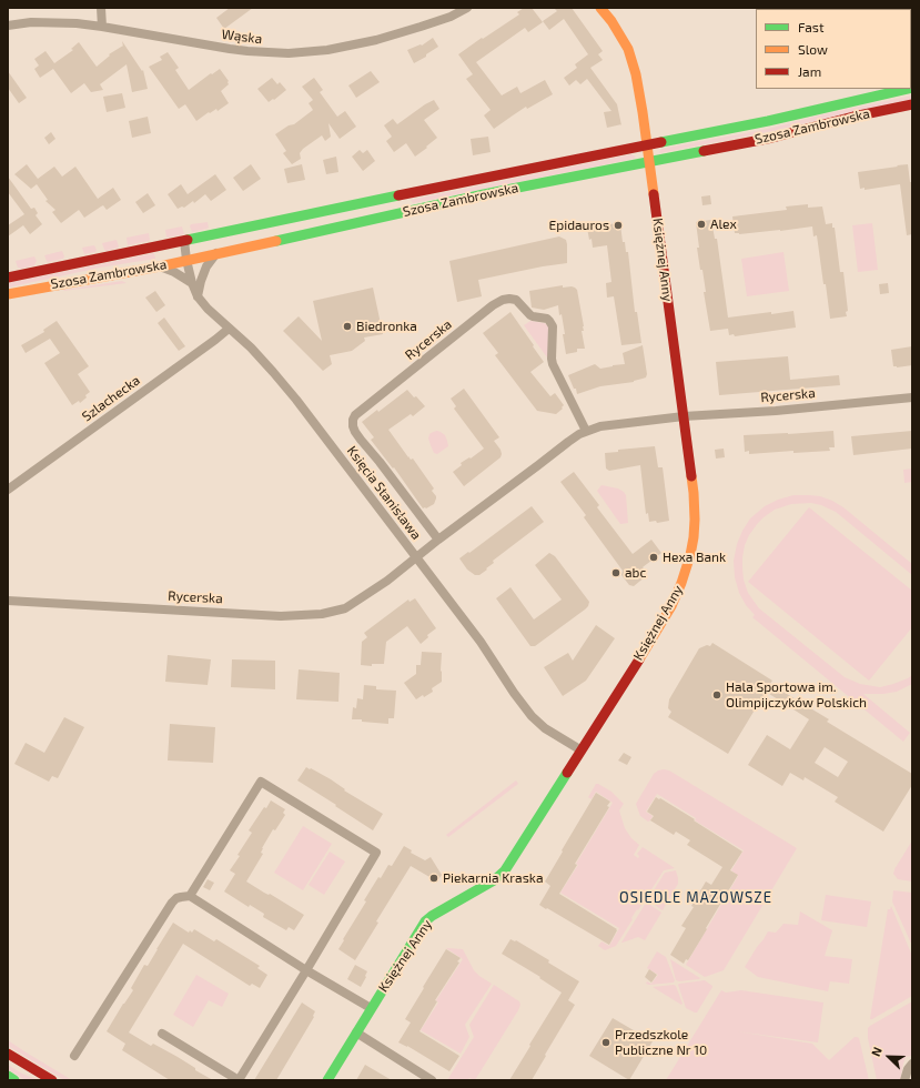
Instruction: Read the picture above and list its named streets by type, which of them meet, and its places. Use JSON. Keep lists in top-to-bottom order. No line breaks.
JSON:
{"streets":{"main road":["Szosa Zambrowska","Księżnej Anny"],"street":["Wąska","Rycerska","Szlachecka","Księcia Stanisława"]},"crossings":[["Szosa Zambrowska","Księżnej Anny"],["Szosa Zambrowska","Księcia Stanisława"],["Księżnej Anny","Rycerska"],["Księżnej Anny","Księcia Stanisława"],["Rycerska","Księcia Stanisława"],["Szlachecka","Księcia Stanisława"]],"districts":["OSIEDLE MAZOWSZE"],"places":["Alex","Epidauros","Biedronka","Hexa Bank","abc","Hala Sportowa im. Olimpijczyków Polskich","Piekarnia Kraska","Przedszkole Publiczne Nr 10"],"legend":["Fast","Slow","Jam"],"north":"top left"}
